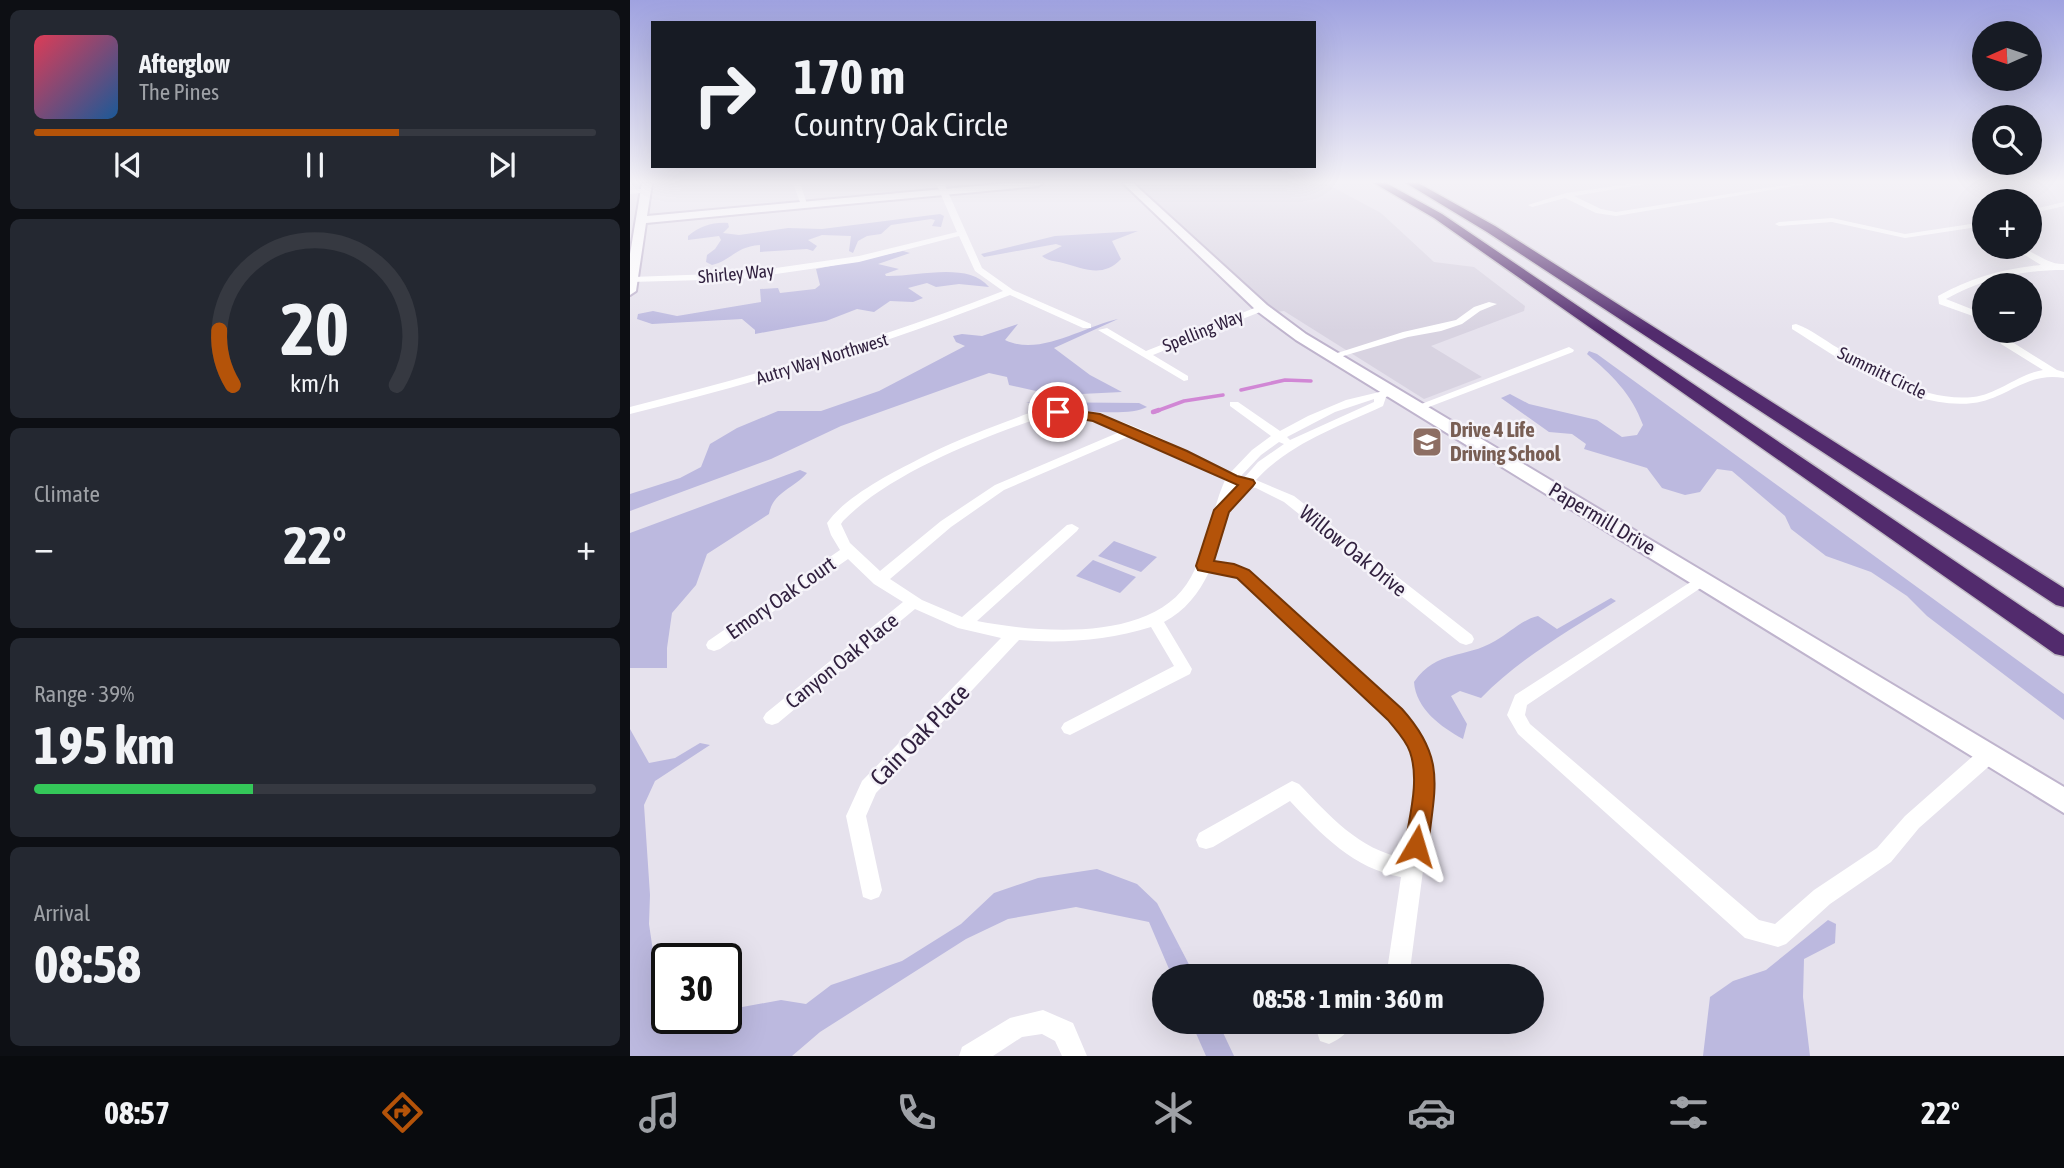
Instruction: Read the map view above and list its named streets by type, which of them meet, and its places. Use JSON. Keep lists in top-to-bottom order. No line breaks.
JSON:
{"streets":{"main road":["Papermill Drive"],"street":["Shirley Way","Spelling Way","Autry Way Northwest","Summitt Circle","Willow Oak Drive","Emory Oak Court","Canyon Oak Place","Cain Oak Place"]},"crossings":[["Spelling Way","Papermill Drive"],["Willow Oak Drive","Emory Oak Court"]],"places":{"school or university":["Drive 4 Life Driving School"]},"north":"left","page":{"map_buttons":["+","−"],"turn":["170 m","Country Oak Circle"],"song":["Afterglow","The Pines"],"tile":["Climate",["Range · 39%","195 km"],["Arrival","08:58"]],"heat":["−","22°","+"],"limit":"30","trip":"08:58 · 1 min · 360 m","tabs":["08:57","22°"],"gauge":["20","km/h"]}}
